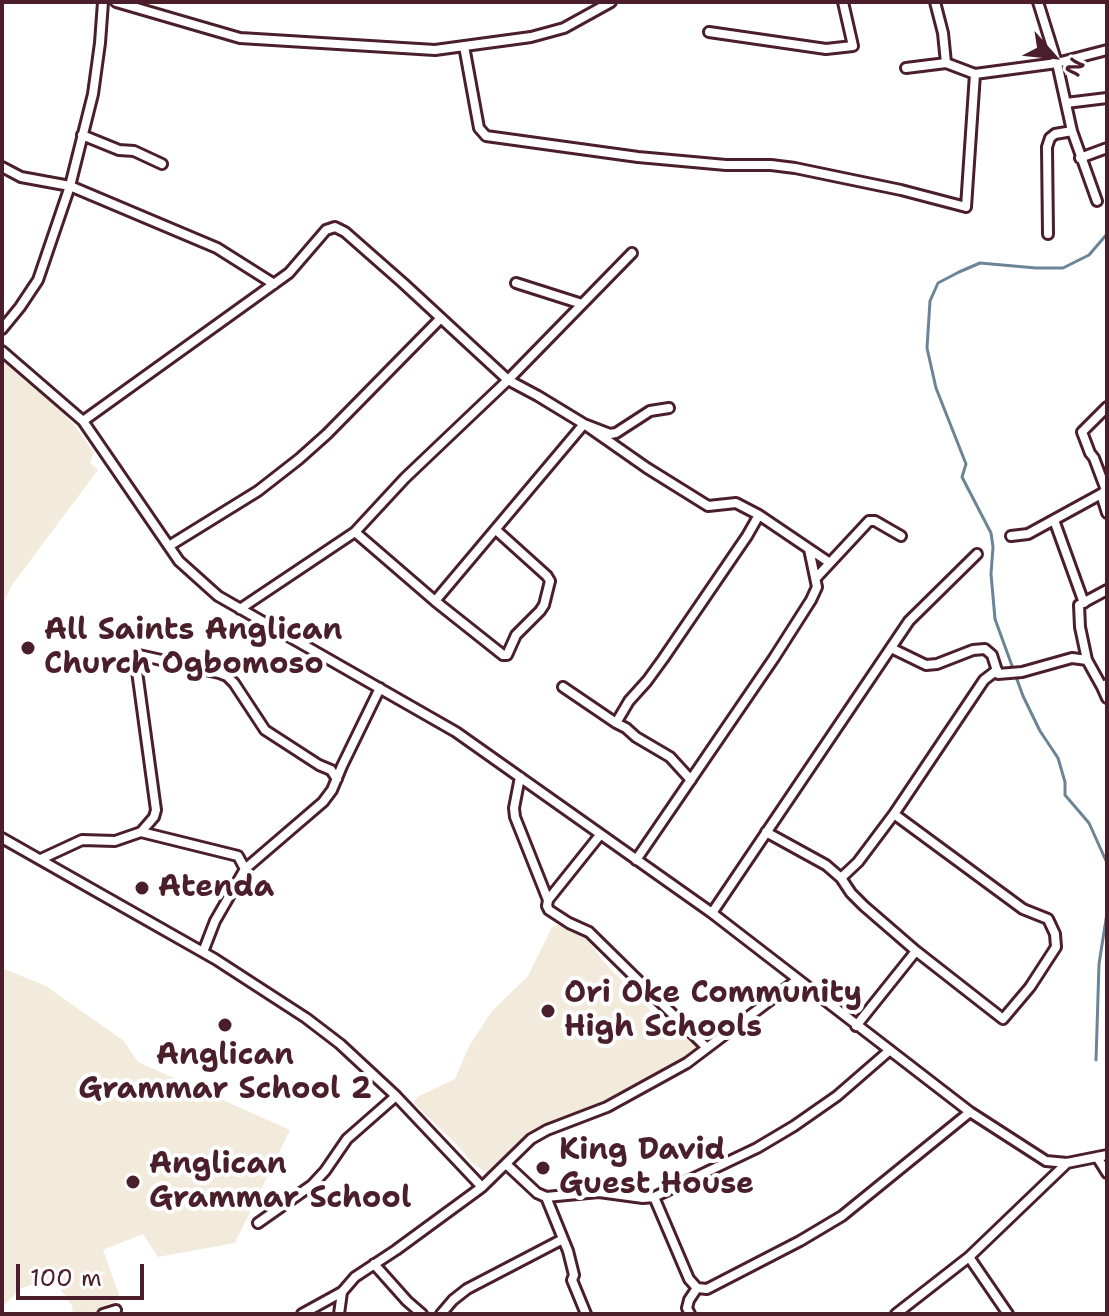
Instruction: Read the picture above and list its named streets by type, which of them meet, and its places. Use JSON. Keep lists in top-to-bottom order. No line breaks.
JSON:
{"places":["All Saints Anglican Church Ogbomoso","Atenda","Ori Oke Community High Schools","Anglican Grammar School 2","King David Guest House","Anglican Grammar School"],"scale_bar":"100 m","north":"bottom right"}
